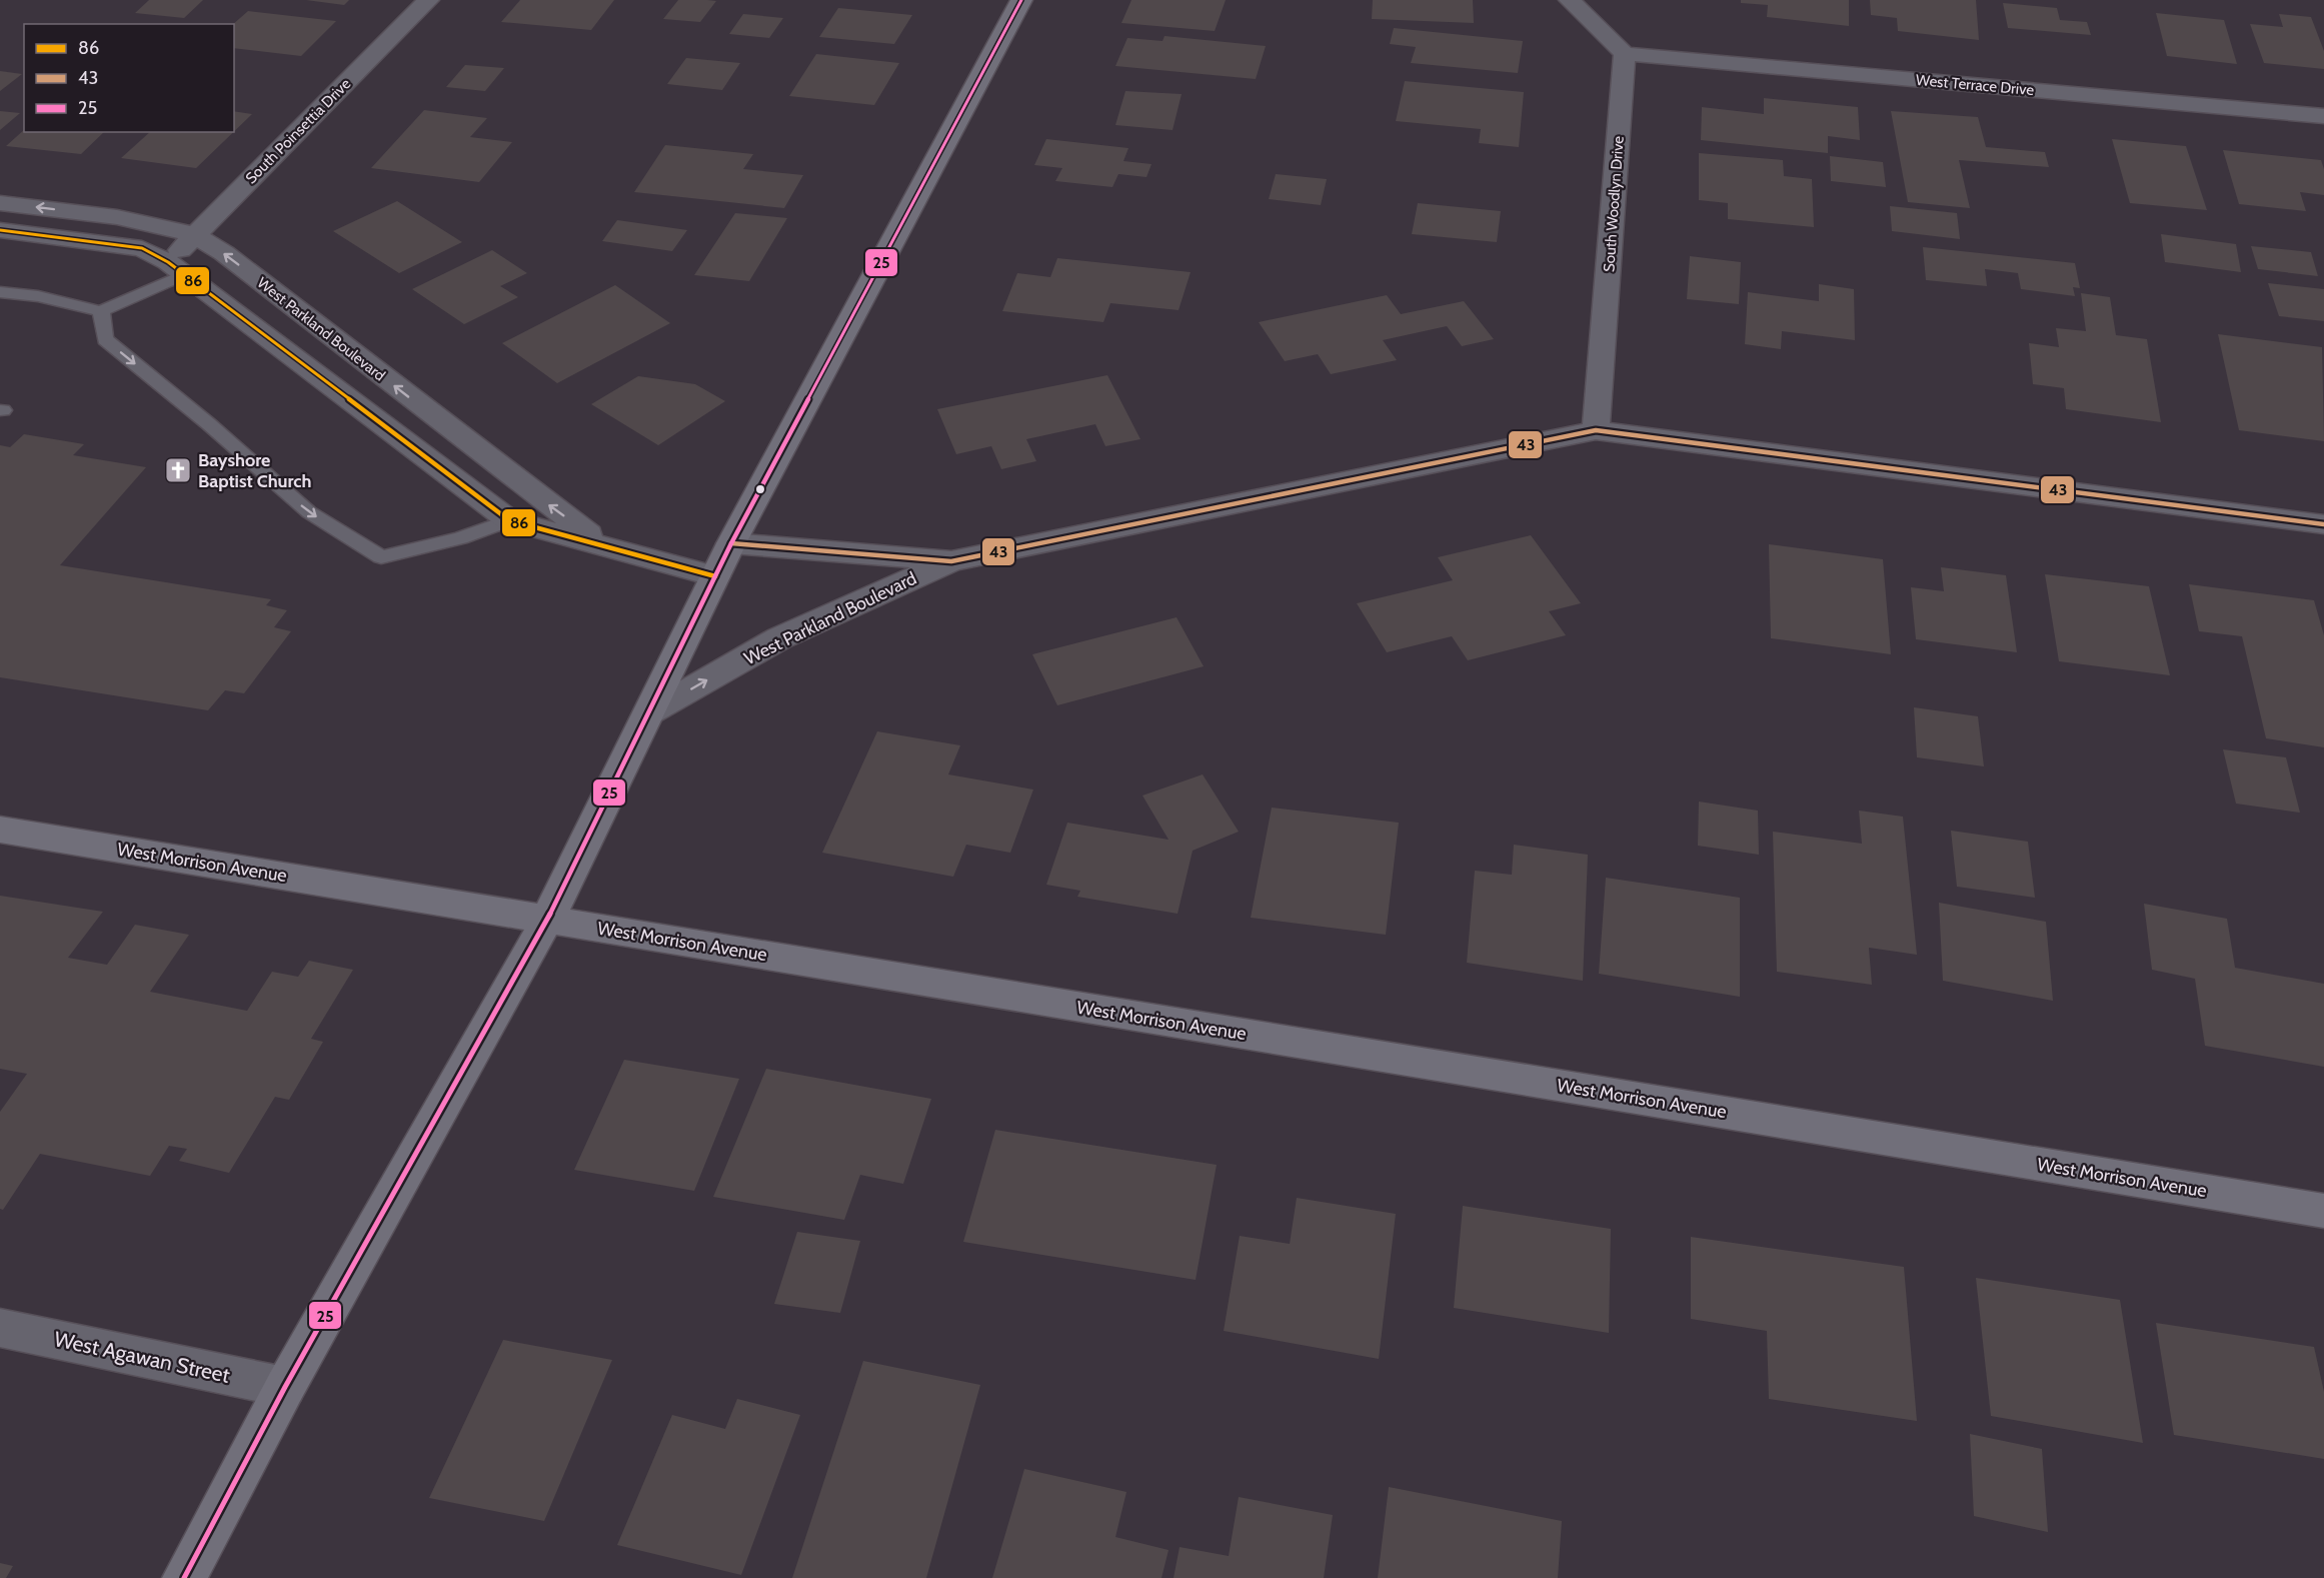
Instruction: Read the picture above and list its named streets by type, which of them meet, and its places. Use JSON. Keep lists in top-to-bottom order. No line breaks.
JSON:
{"streets":{"street":["West Terrace Drive","South Poinsettia Drive","South Woodlyn Drive","West Parkland Boulevard","West Morrison Avenue","West Agawan Street"]},"crossings":[["West Terrace Drive","South Woodlyn Drive"],["South Poinsettia Drive","West Parkland Boulevard"],["South Woodlyn Drive","West Parkland Boulevard"]],"places":{"church":["Bayshore Baptist Church"]},"lines":["transit line 25","transit line 86","transit line 43"],"legend":["86","43","25"]}
